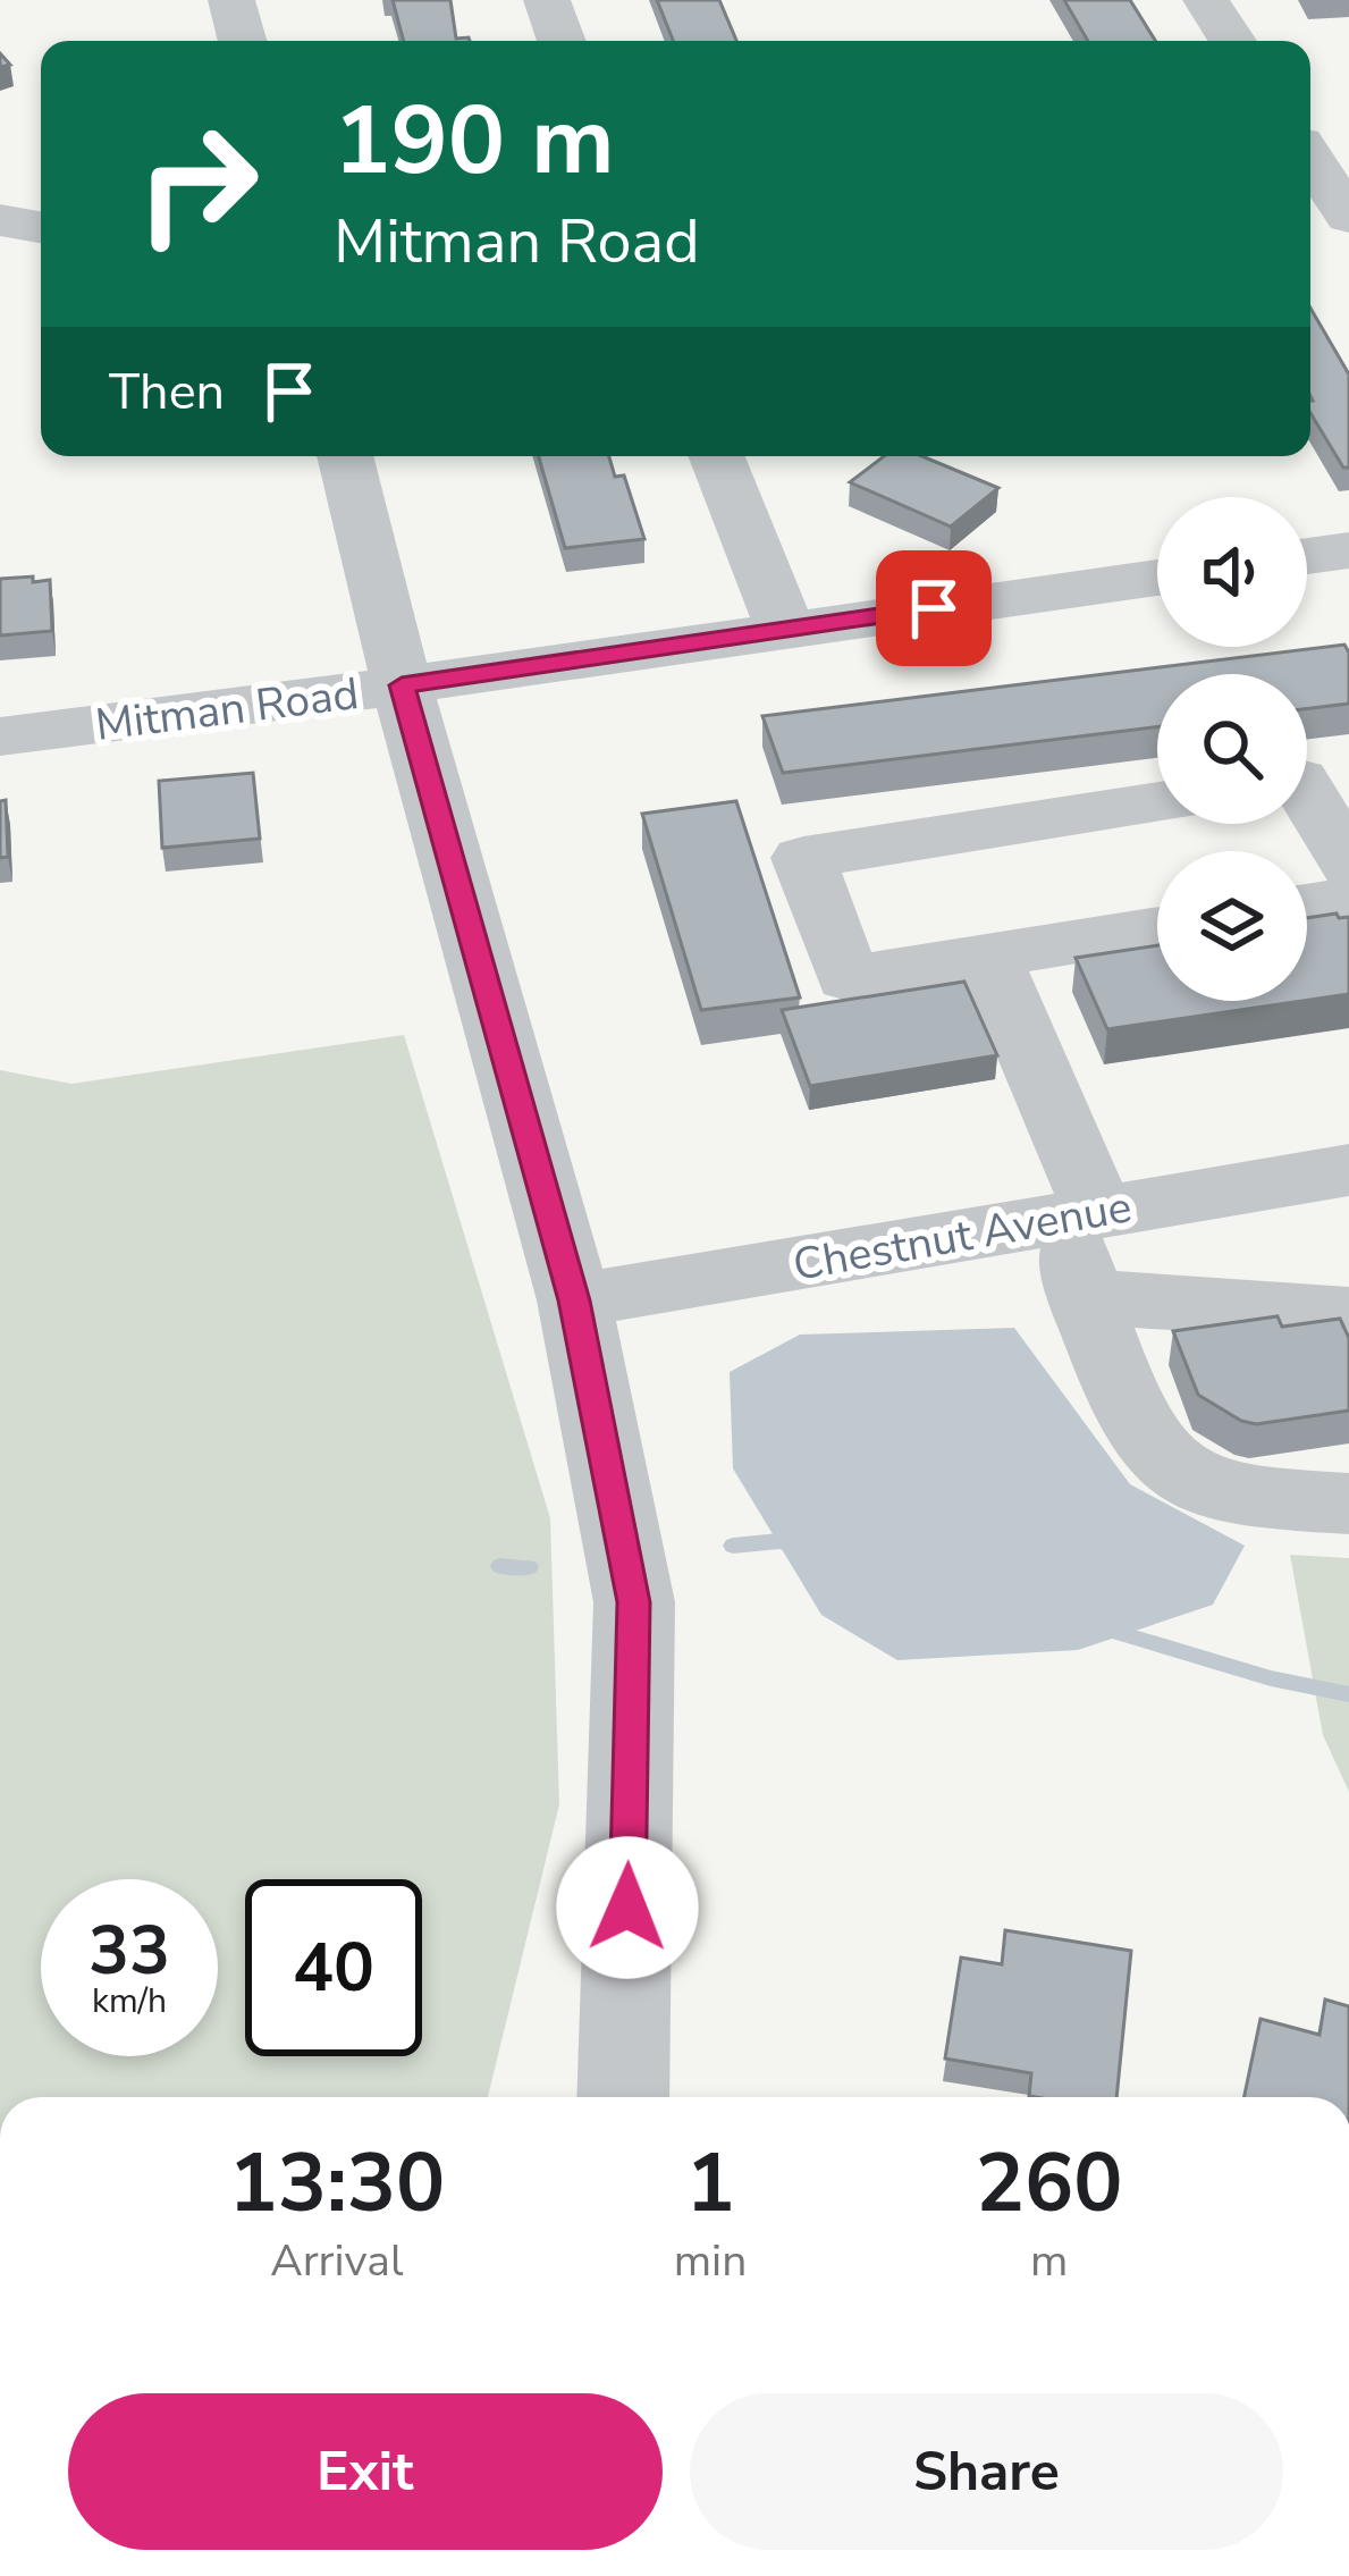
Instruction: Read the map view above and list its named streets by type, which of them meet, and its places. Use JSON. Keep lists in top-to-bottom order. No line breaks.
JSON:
{"streets":{"street":["Mitman Road","Chestnut Avenue"]},"page":{"turn":["190 m","Mitman Road"],"then":"Then","speed":"33 km/h","limit":"40","eta":["13:30","Arrival","1","min","260","m"],"buttons":["Exit","Share"]}}
